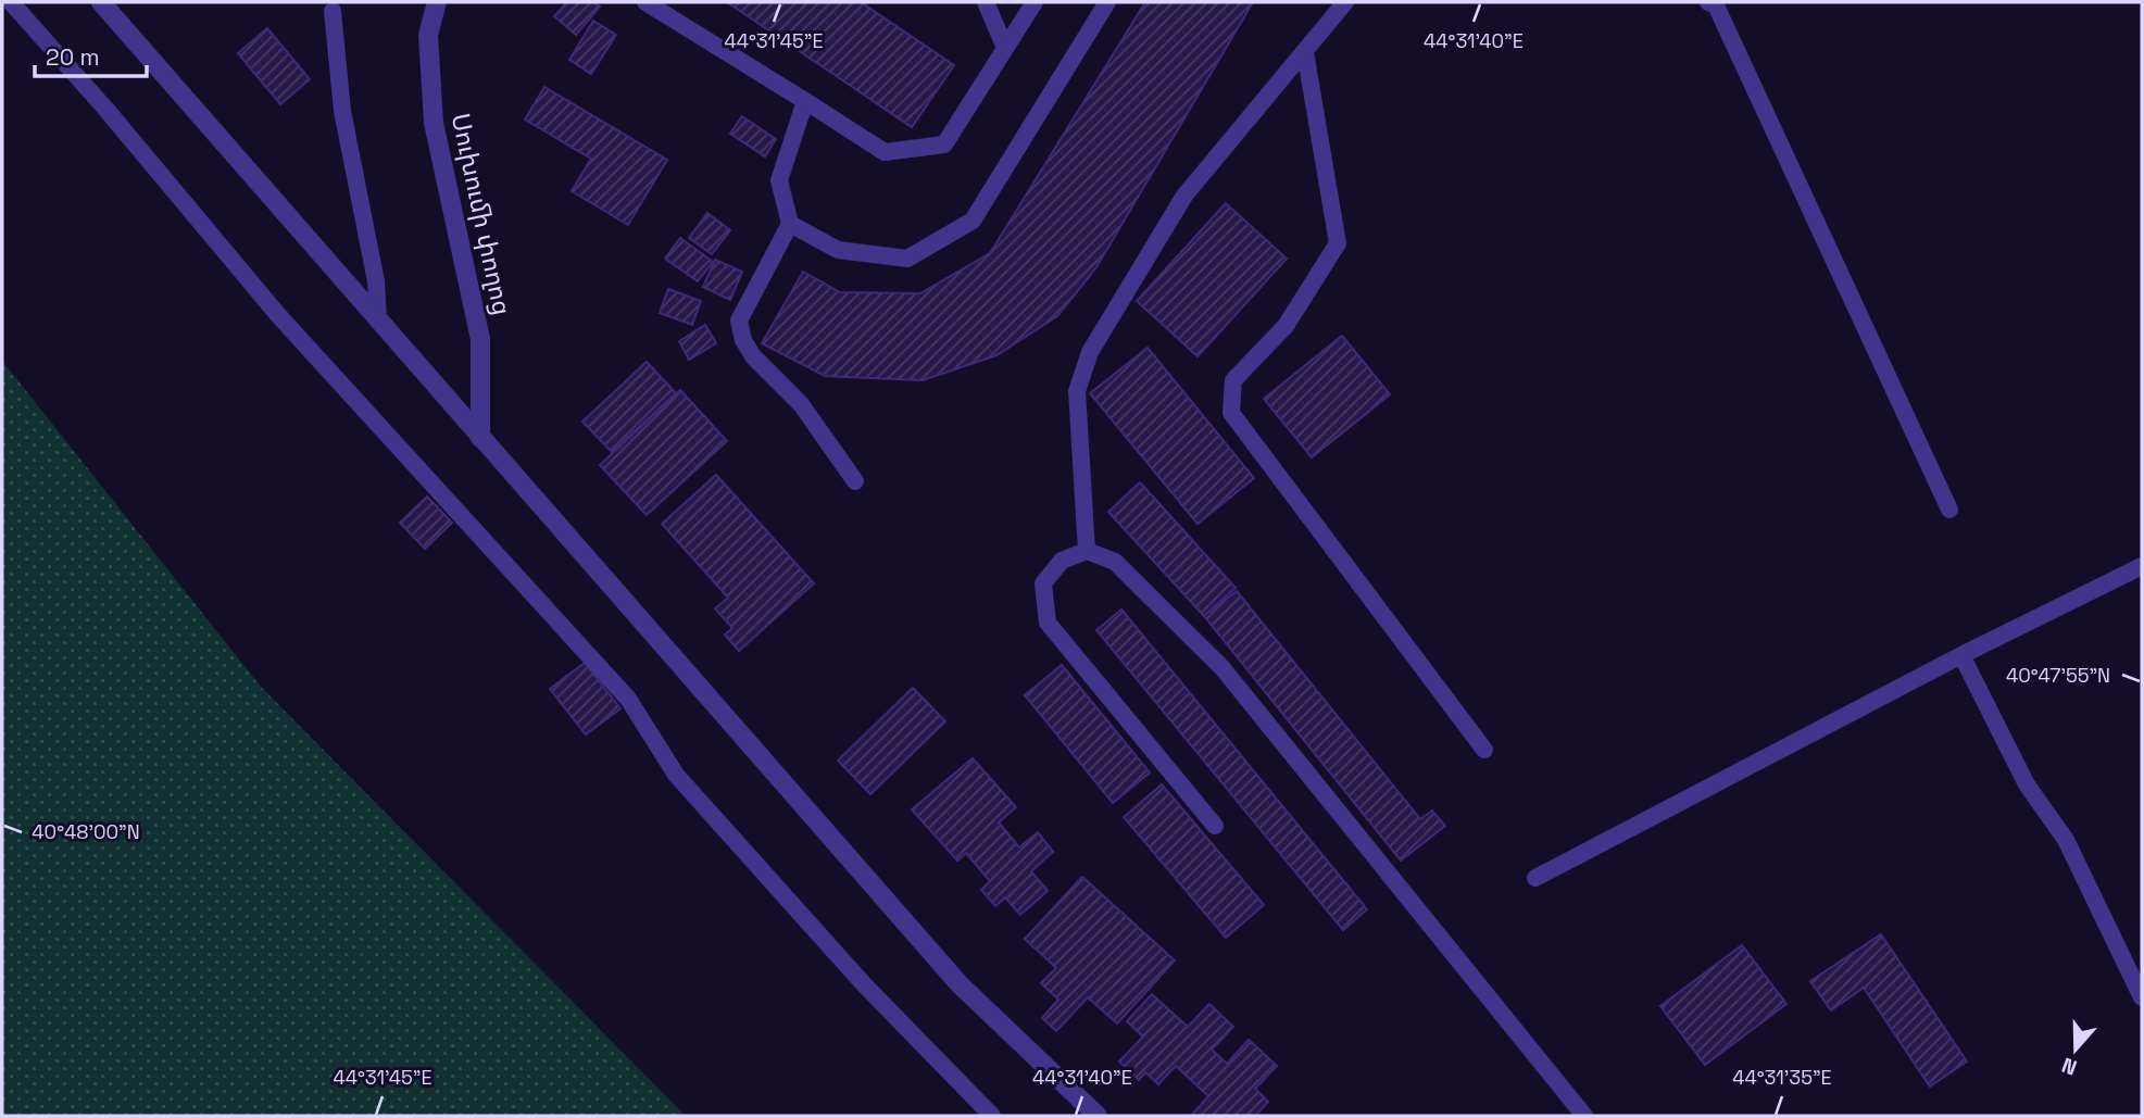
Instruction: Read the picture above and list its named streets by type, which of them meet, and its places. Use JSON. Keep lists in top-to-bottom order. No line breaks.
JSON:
{"streets":{"street":["Սուխումի փողոց"]},"scale_bar":"20 m","north":"bottom","coordinates":["44°31'45\"E","44°31'40\"E","40°47'55\"N","40°48'00\"N","44°31'35\"E"]}
